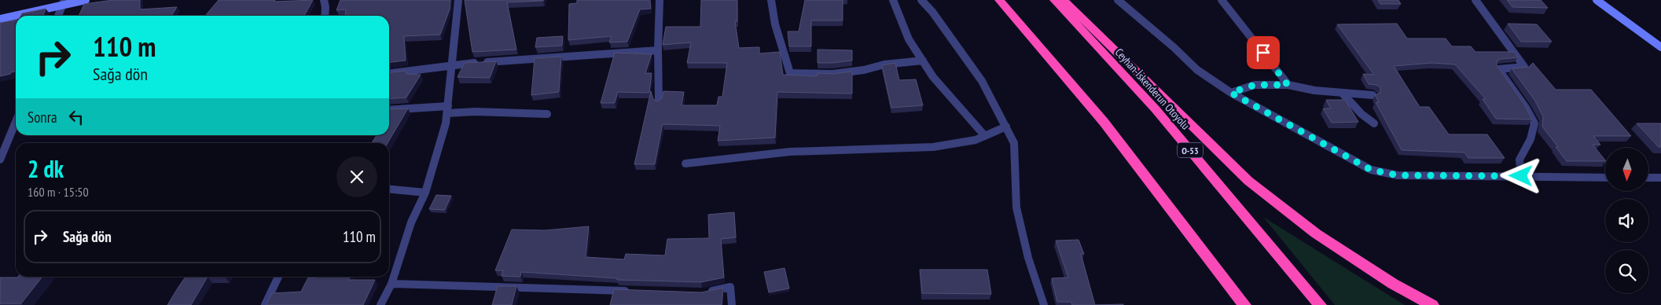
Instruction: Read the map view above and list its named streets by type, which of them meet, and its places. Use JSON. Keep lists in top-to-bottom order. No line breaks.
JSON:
{"streets":{"highway":["Ceyhan-İskenderun Otoyolu","O-53"]},"north":"bottom","page":{"turn":["110 m","Sağa dön"],"then":"Sonra","heading":["2 dk","160 m · 15:50"],"list":[{"name":"Sağa dön","value":"110 m"}]}}
